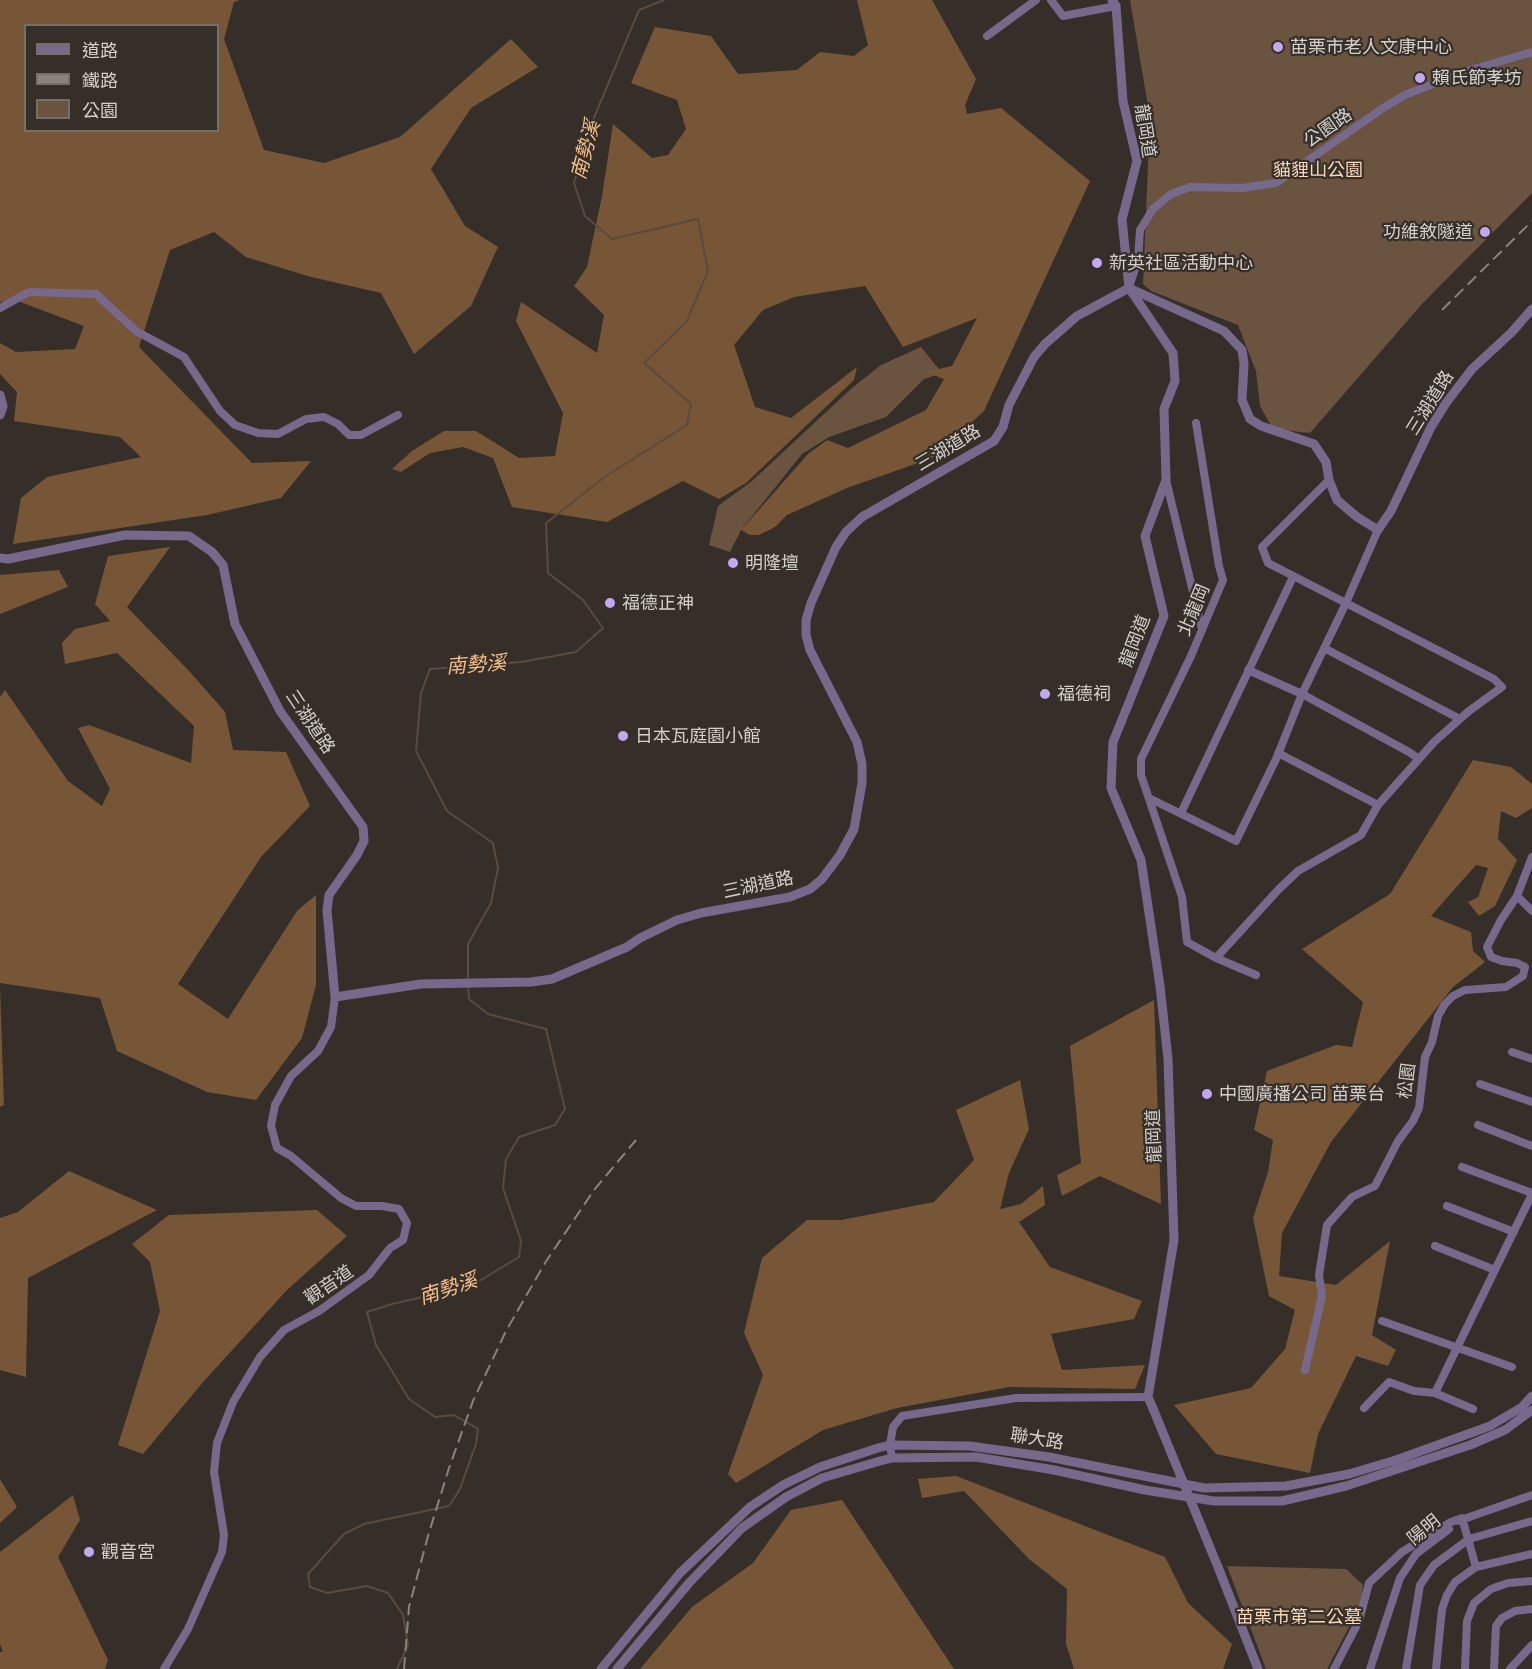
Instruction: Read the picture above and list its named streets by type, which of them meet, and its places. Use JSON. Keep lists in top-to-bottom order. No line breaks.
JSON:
{"streets":{"street":["公園路","龍岡道","三湖道路","北龍岡","松園","觀音道","聯大路","陽明"]},"crossings":[["公園路","龍岡道"],["公園路","三湖道路"],["龍岡道","三湖道路"],["三湖道路","觀音道"]],"water":["南勢溪"],"parks":["貓貍山公園","苗栗市第二公墓"],"places":["苗栗市老人文康中心","賴氏節孝坊","功維敘隧道","新英社區活動中心","明隆壇","福德正神","福德祠","日本瓦庭園小館","中國廣播公司 苗栗台","觀音宮"],"legend":["道路","鐵路","公園"]}
